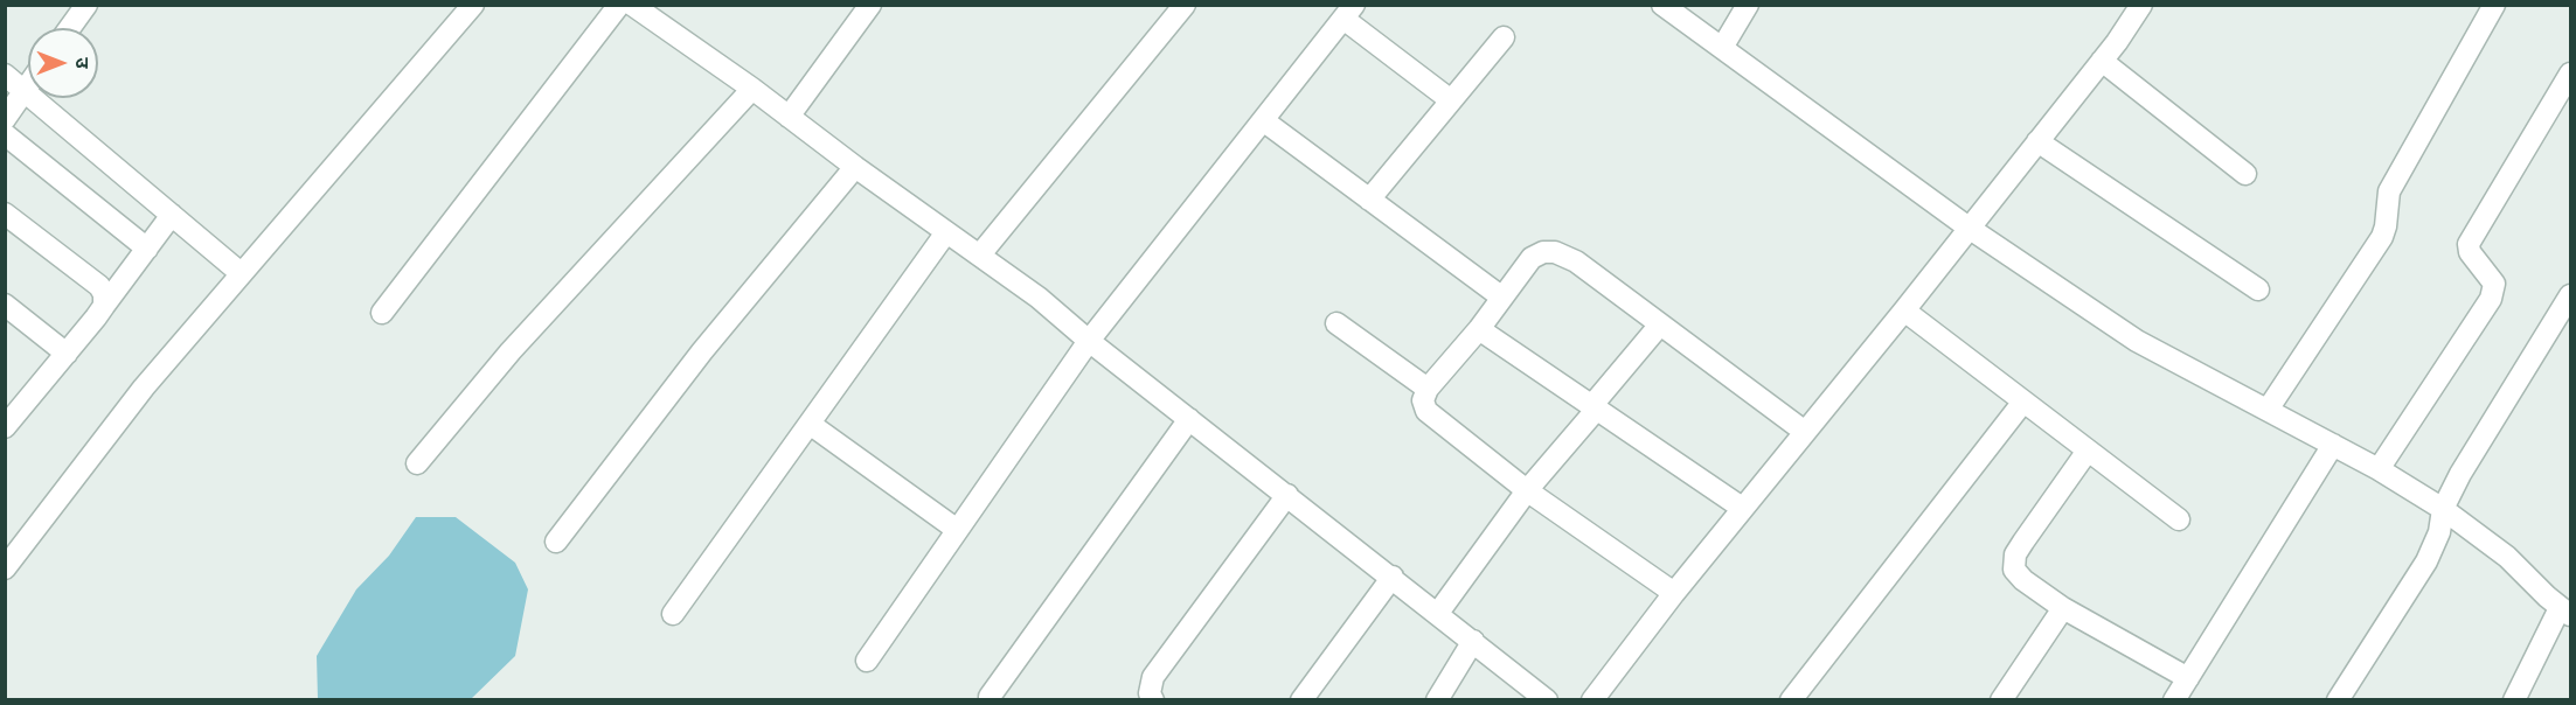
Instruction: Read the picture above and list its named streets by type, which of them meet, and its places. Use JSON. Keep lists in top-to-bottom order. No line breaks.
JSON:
{"north":"right"}
